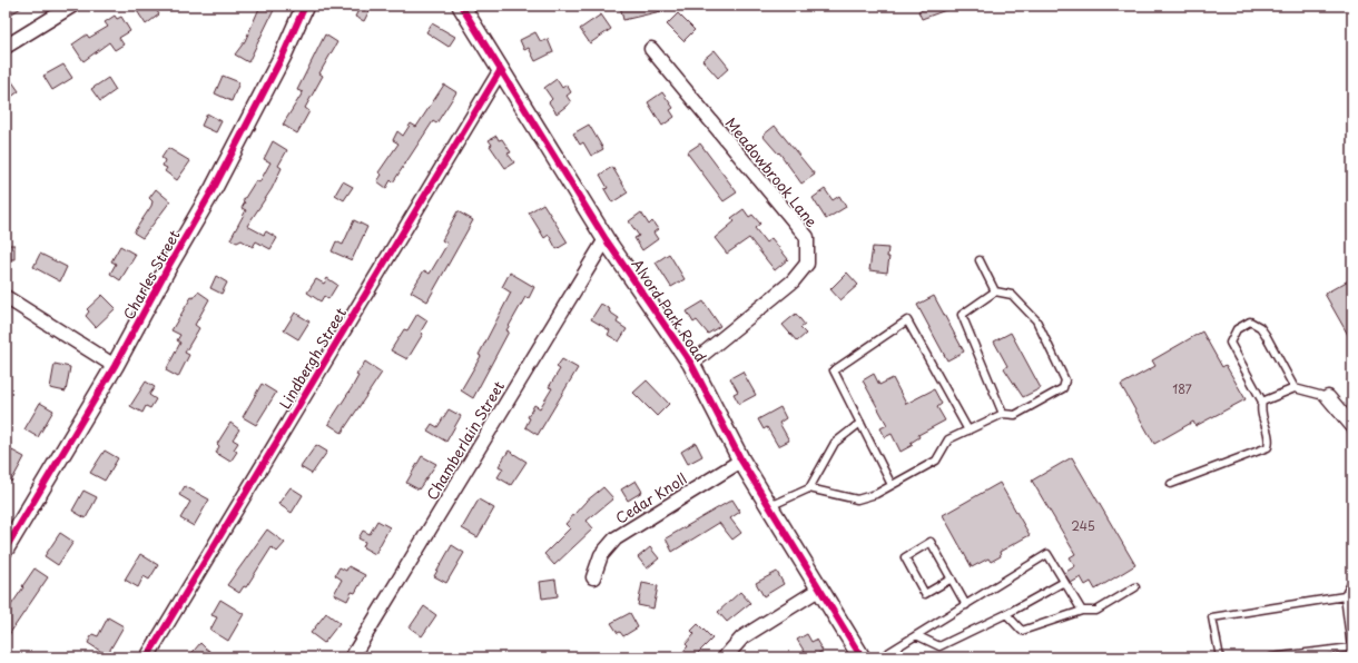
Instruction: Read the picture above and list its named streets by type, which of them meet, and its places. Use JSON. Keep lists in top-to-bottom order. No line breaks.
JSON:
{"streets":{"street":["Meadowbrook Lane","Charles Street","Alvord Park Road","Lindbergh Street","Chamberlain Street","Cedar Knoll"]},"crossings":[["Meadowbrook Lane","Alvord Park Road"],["Alvord Park Road","Lindbergh Street"],["Alvord Park Road","Chamberlain Street"],["Alvord Park Road","Cedar Knoll"]],"house_numbers":["187","245"]}
